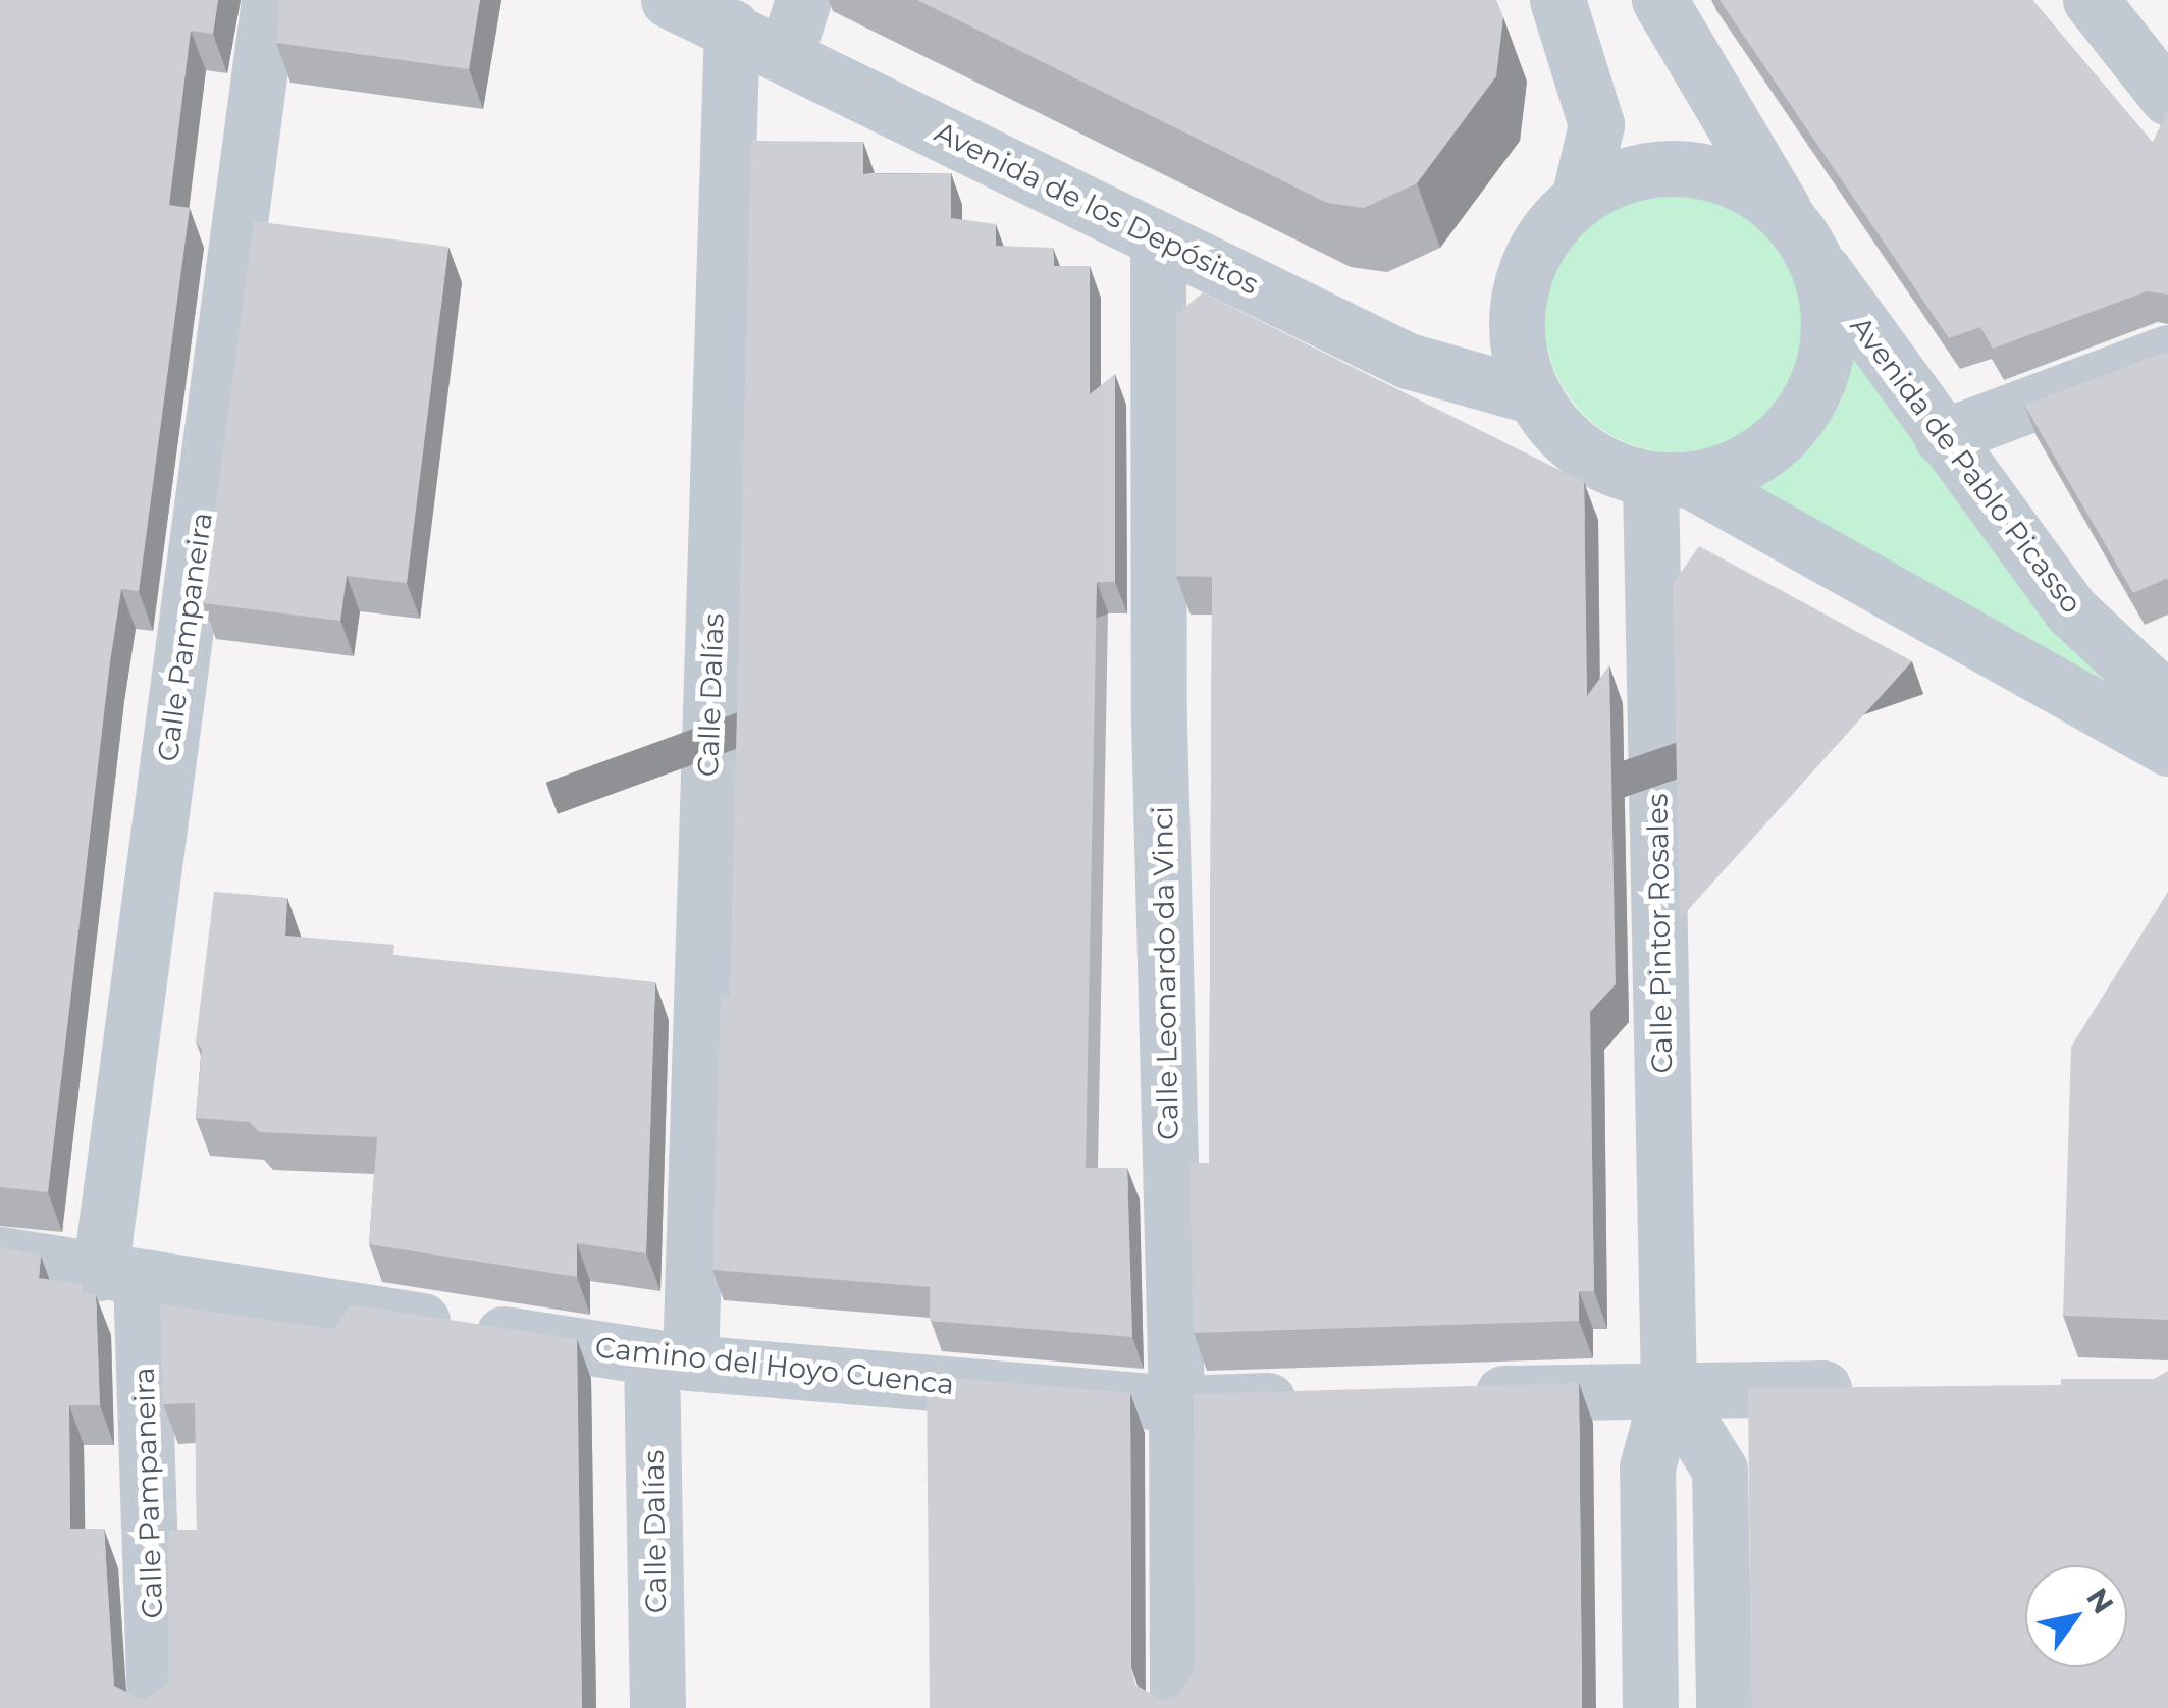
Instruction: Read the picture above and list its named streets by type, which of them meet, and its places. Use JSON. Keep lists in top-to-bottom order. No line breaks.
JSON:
{"streets":{"street":["Avenida de los Depósitos","Avenida de Pablo Picasso","Calle Pampaneira","Calle Dalías","Calle Pintor Rosales","Calle Leonardo da Vinci","Camino del Hoyo Cuenca"]},"crossings":[["Avenida de los Depósitos","Avenida de Pablo Picasso"],["Avenida de los Depósitos","Calle Dalías"],["Avenida de los Depósitos","Calle Pintor Rosales"],["Avenida de los Depósitos","Calle Leonardo da Vinci"],["Avenida de Pablo Picasso","Calle Pintor Rosales"],["Calle Pampaneira","Camino del Hoyo Cuenca"],["Calle Dalías","Camino del Hoyo Cuenca"],["Calle Leonardo da Vinci","Camino del Hoyo Cuenca"]],"north":"top right"}
